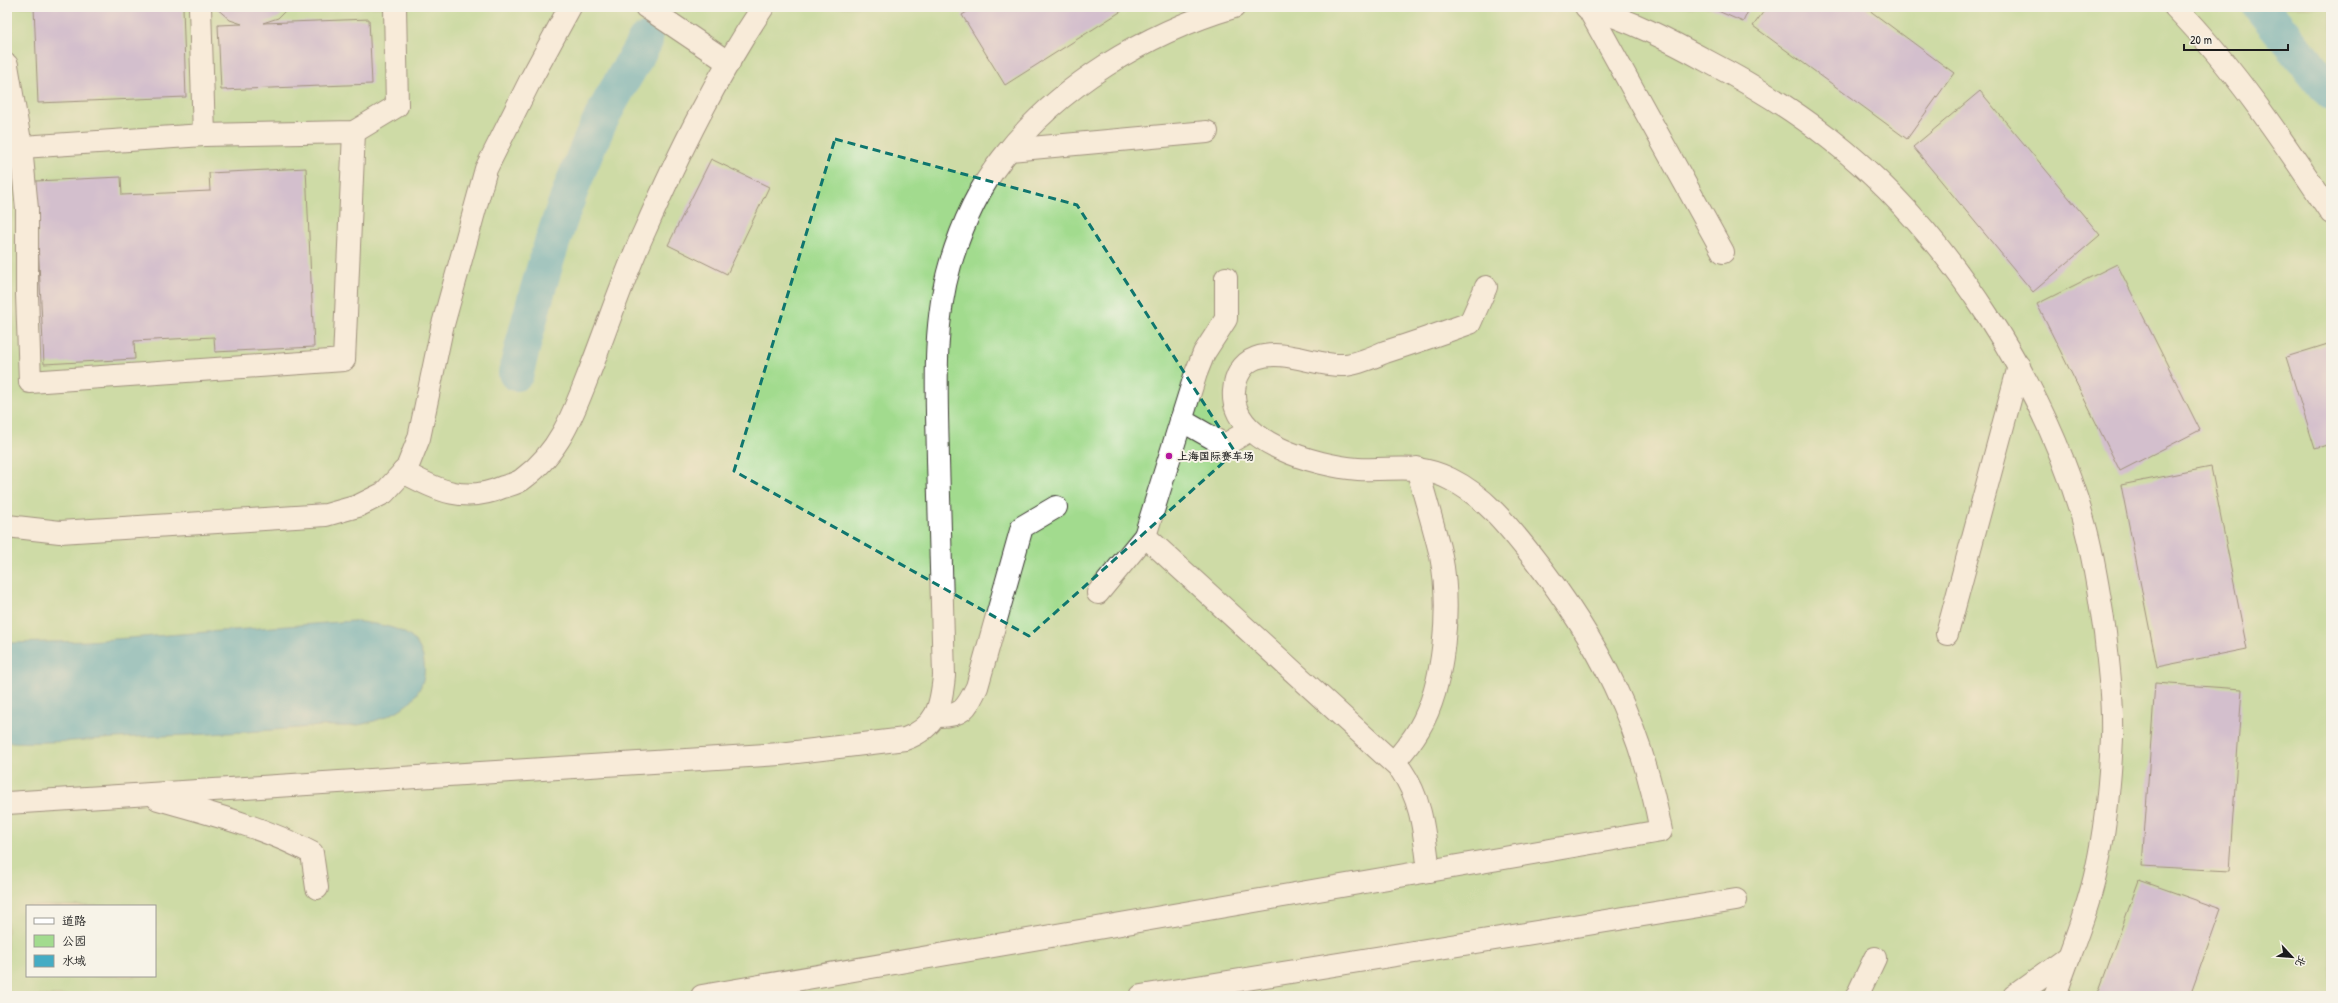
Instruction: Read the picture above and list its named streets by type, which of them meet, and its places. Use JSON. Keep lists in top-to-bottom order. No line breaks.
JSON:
{"places":["上海国际赛车场"],"legend":["道路","公园","水域"],"scale_bar":"20 m","north":"bottom right"}
